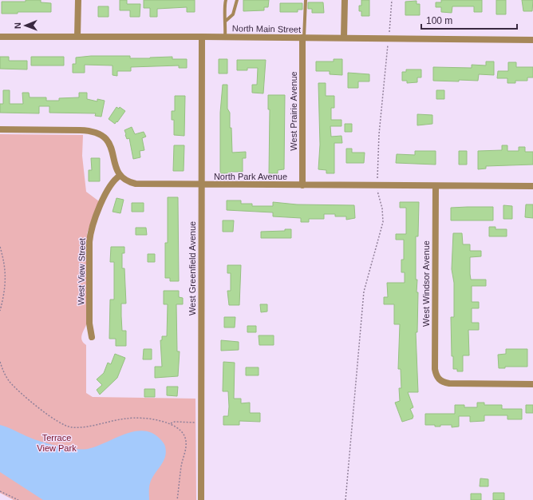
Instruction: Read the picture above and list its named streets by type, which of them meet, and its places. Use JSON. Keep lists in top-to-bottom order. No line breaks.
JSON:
{"streets":{"street":["North Main Street","West Prairie Avenue","North Park Avenue","West Greenfield Avenue","West View Street","West Windsor Avenue"]},"crossings":[["North Main Street","West Prairie Avenue"],["North Main Street","West Greenfield Avenue"],["West Prairie Avenue","North Park Avenue"],["North Park Avenue","West Greenfield Avenue"],["North Park Avenue","West View Street"],["North Park Avenue","West Windsor Avenue"]],"parks":["Terrace View Park"],"scale_bar":"100 m","north":"left"}
